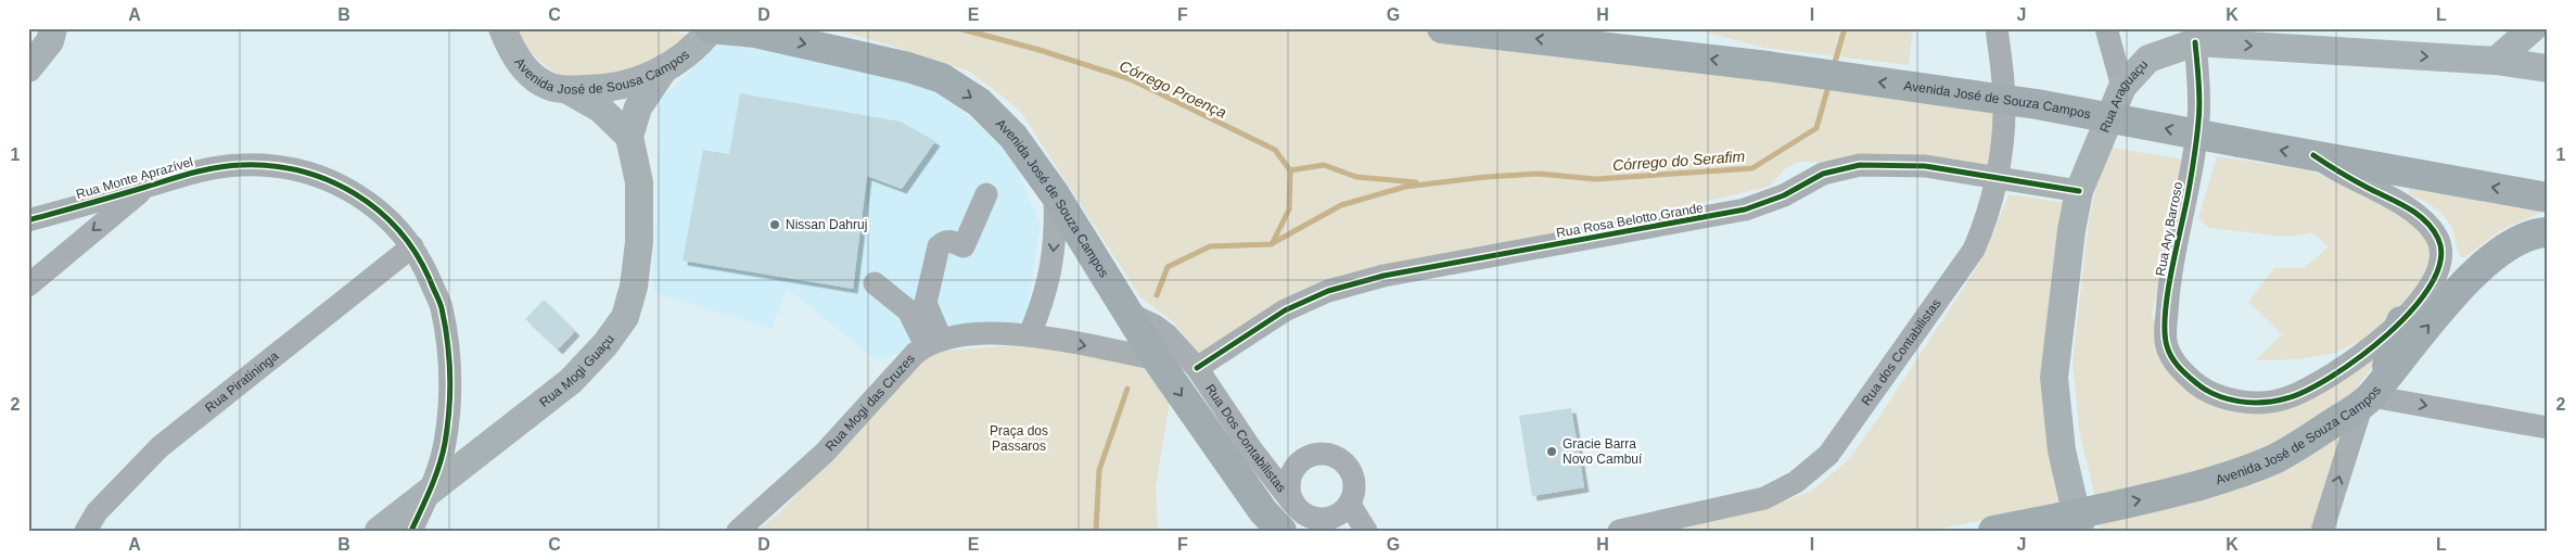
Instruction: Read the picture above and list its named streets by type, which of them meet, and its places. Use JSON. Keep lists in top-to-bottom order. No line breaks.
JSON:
{"streets":{"highway":["Avenida José de Souza Campos"],"main road":["Avenida José de Sousa Campos","Rua Araguaçu","Rua Mogi Guaçu"],"street":["Rua Monte Aprazível","Rua Rosa Belotto Grande","Rua Ary Barroso","Rua dos Contabilistas","Rua Piratininga","Rua Mogi das Cruzes","Rua Dos Contabilistas"]},"crossings":[["Avenida José de Sousa Campos","Avenida José de Souza Campos"],["Avenida José de Sousa Campos","Rua Mogi Guaçu"],["Rua Araguaçu","Avenida José de Souza Campos"],["Rua Araguaçu","Rua Rosa Belotto Grande"],["Rua Araguaçu","Rua Ary Barroso"],["Avenida José de Souza Campos","Rua Ary Barroso"],["Avenida José de Souza Campos","Rua Dos Contabilistas"],["Rua Monte Aprazível","Rua Mogi Guaçu"],["Rua Monte Aprazível","Rua Piratininga"],["Rua Rosa Belotto Grande","Rua dos Contabilistas"],["Rua Rosa Belotto Grande","Rua Dos Contabilistas"],["Rua dos Contabilistas","Rua Dos Contabilistas"]],"water":["Córrego Proença","Córrego do Serafim"],"parks":["Praça dos Passaros"],"places":["Nissan Dahruj","Gracie Barra Novo Cambuí"],"grid":{"columns":["A","B","C","D","E","F","G","H","I","J","K","L"],"rows":["1","2"]}}
